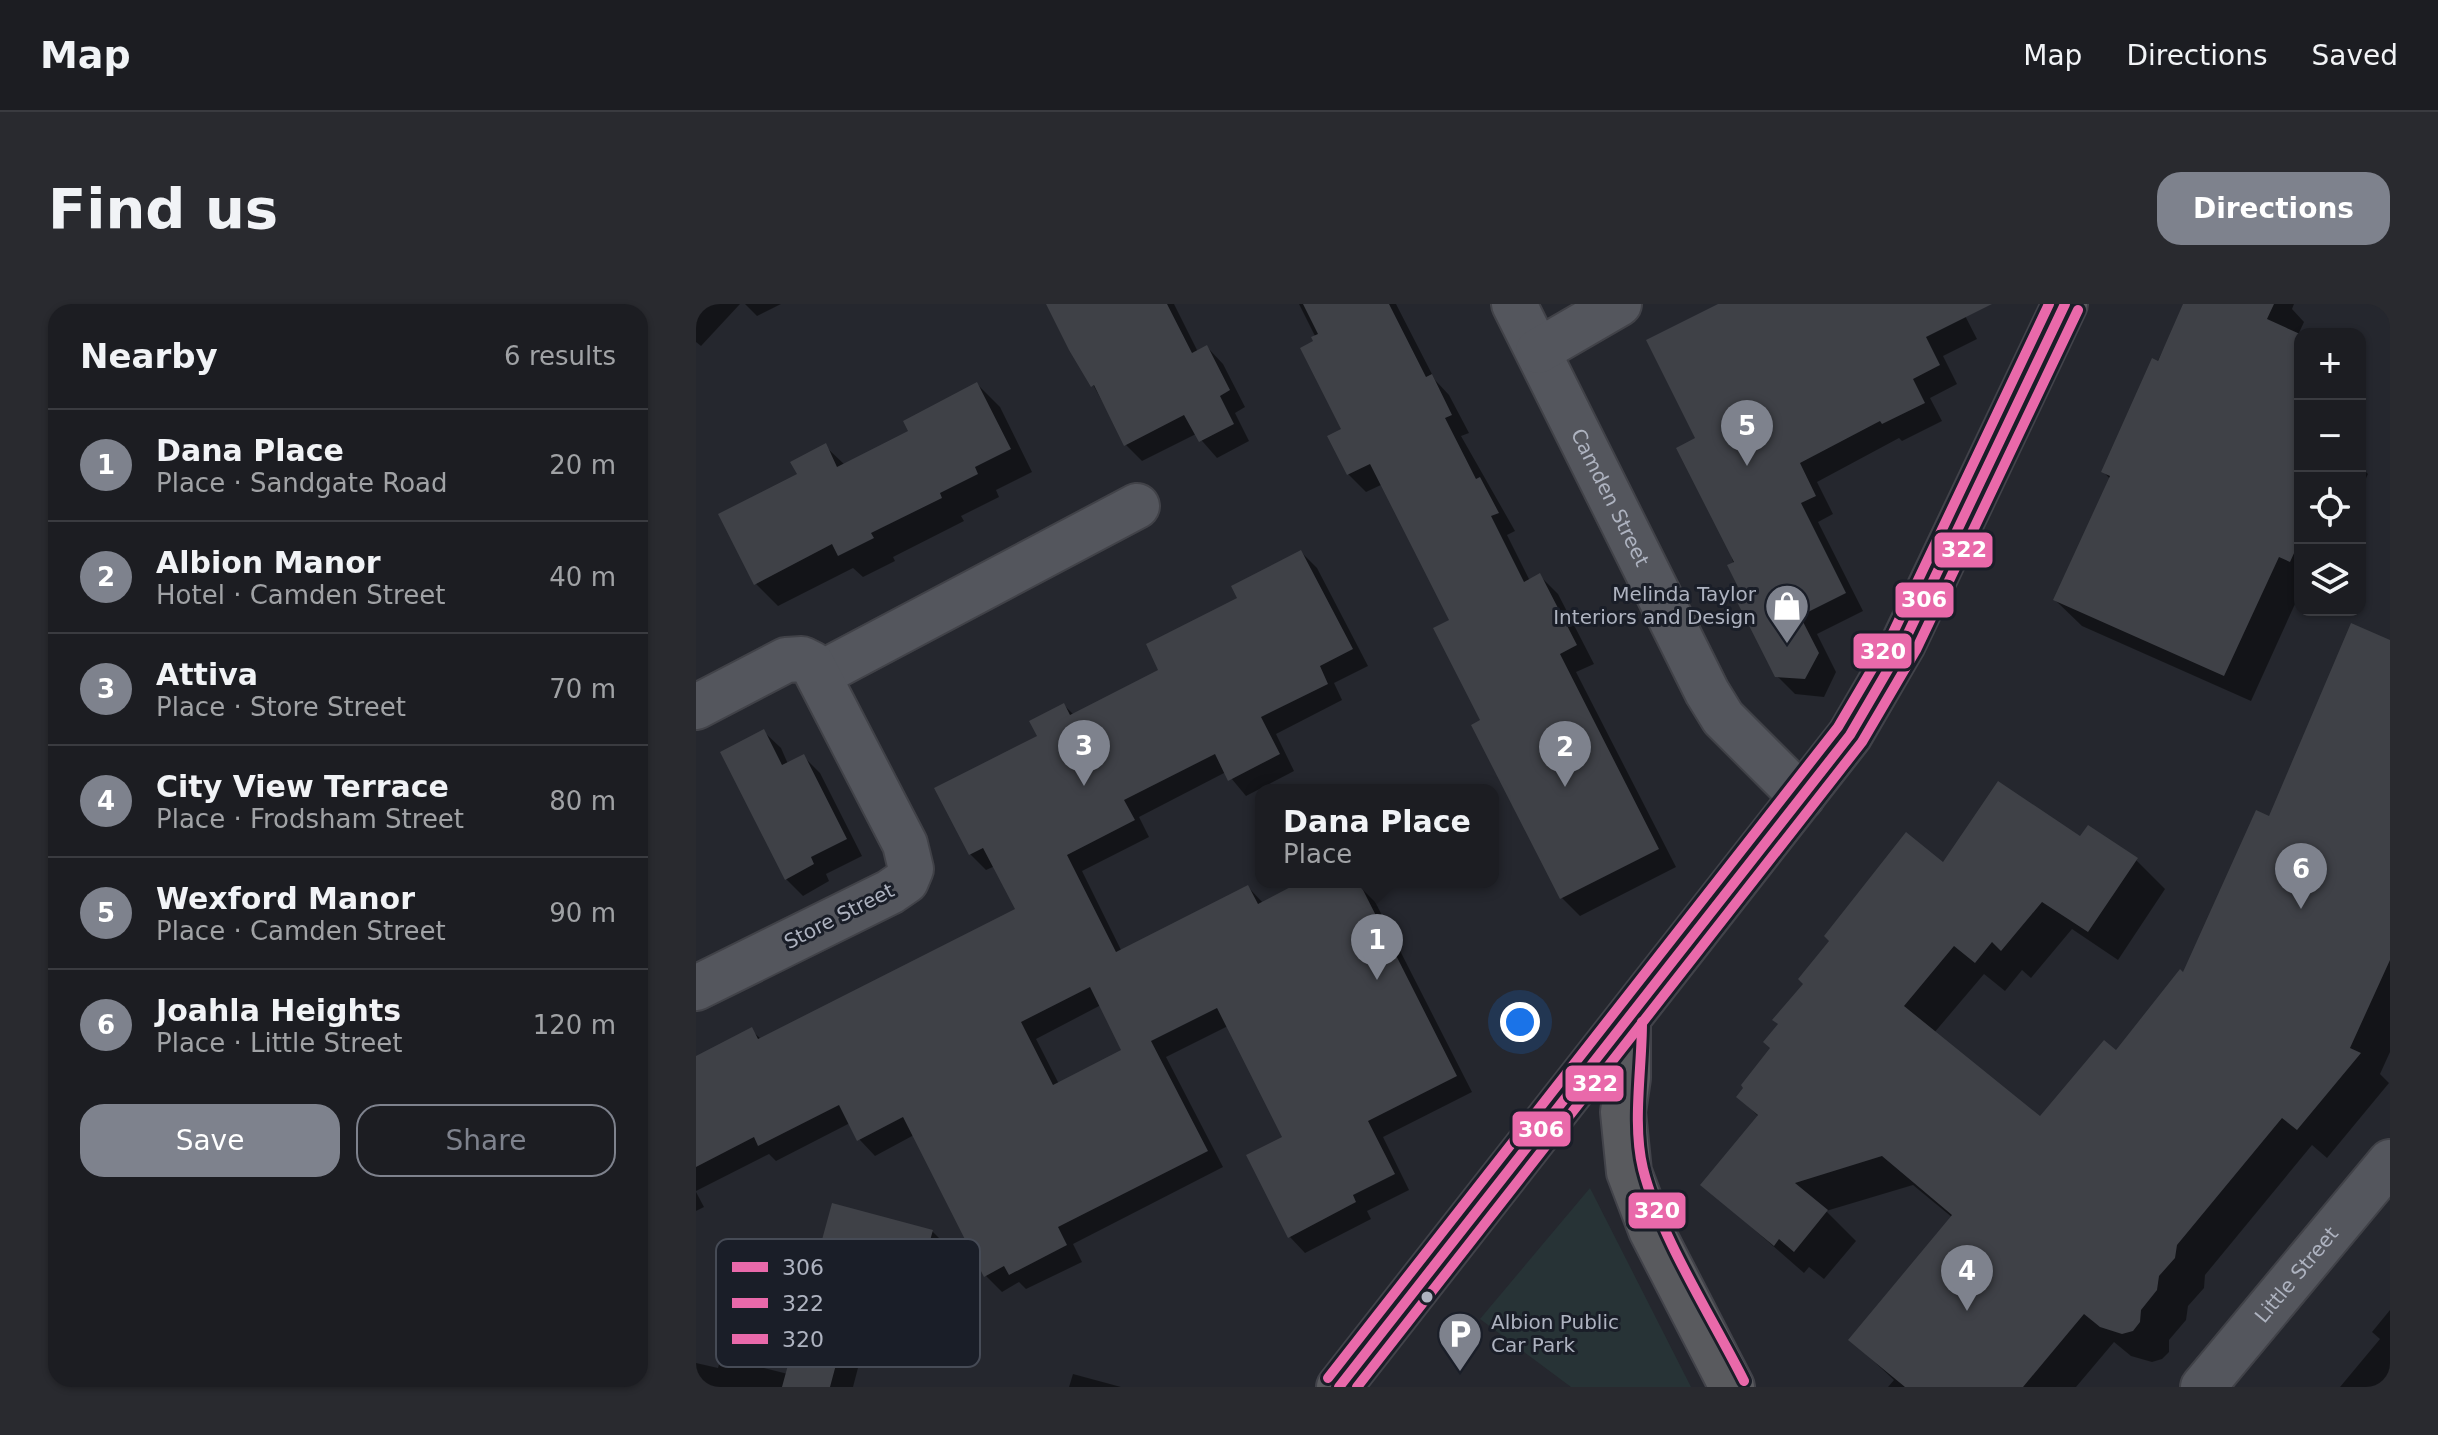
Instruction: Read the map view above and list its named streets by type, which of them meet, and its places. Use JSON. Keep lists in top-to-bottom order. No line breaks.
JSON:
{"streets":{"street":["Camden Street","Store Street","Little Street"]},"places":{"shop":["Melinda Taylor Interiors and Design"],"parking":["Albion Public Car Park"]},"lines":["transit line 306","transit line 320","transit line 322"],"legend":["306","322","320"],"page":{"header":"Map","nav":["Map","Directions","Saved"],"buttons":["Directions",["Save","Share"]],"title":"Find us","heading":["Nearby","6 results"],"map_buttons":["+","−"],"pins":["5","3","2","6","1","4"],"list":[{"mark":"1","name":"Dana Place","note":"Place · Sandgate Road","value":"20 m"},{"mark":"2","name":"Albion Manor","note":"Hotel · Camden Street","value":"40 m"},{"mark":"3","name":"Attiva","note":"Place · Store Street","value":"70 m"},{"mark":"4","name":"City View Terrace","note":"Place · Frodsham Street","value":"80 m"},{"mark":"5","name":"Wexford Manor","note":"Place · Camden Street","value":"90 m"},{"mark":"6","name":"Joahla Heights","note":"Place · Little Street","value":"120 m"}],"popup":["Dana Place","Place"]}}
